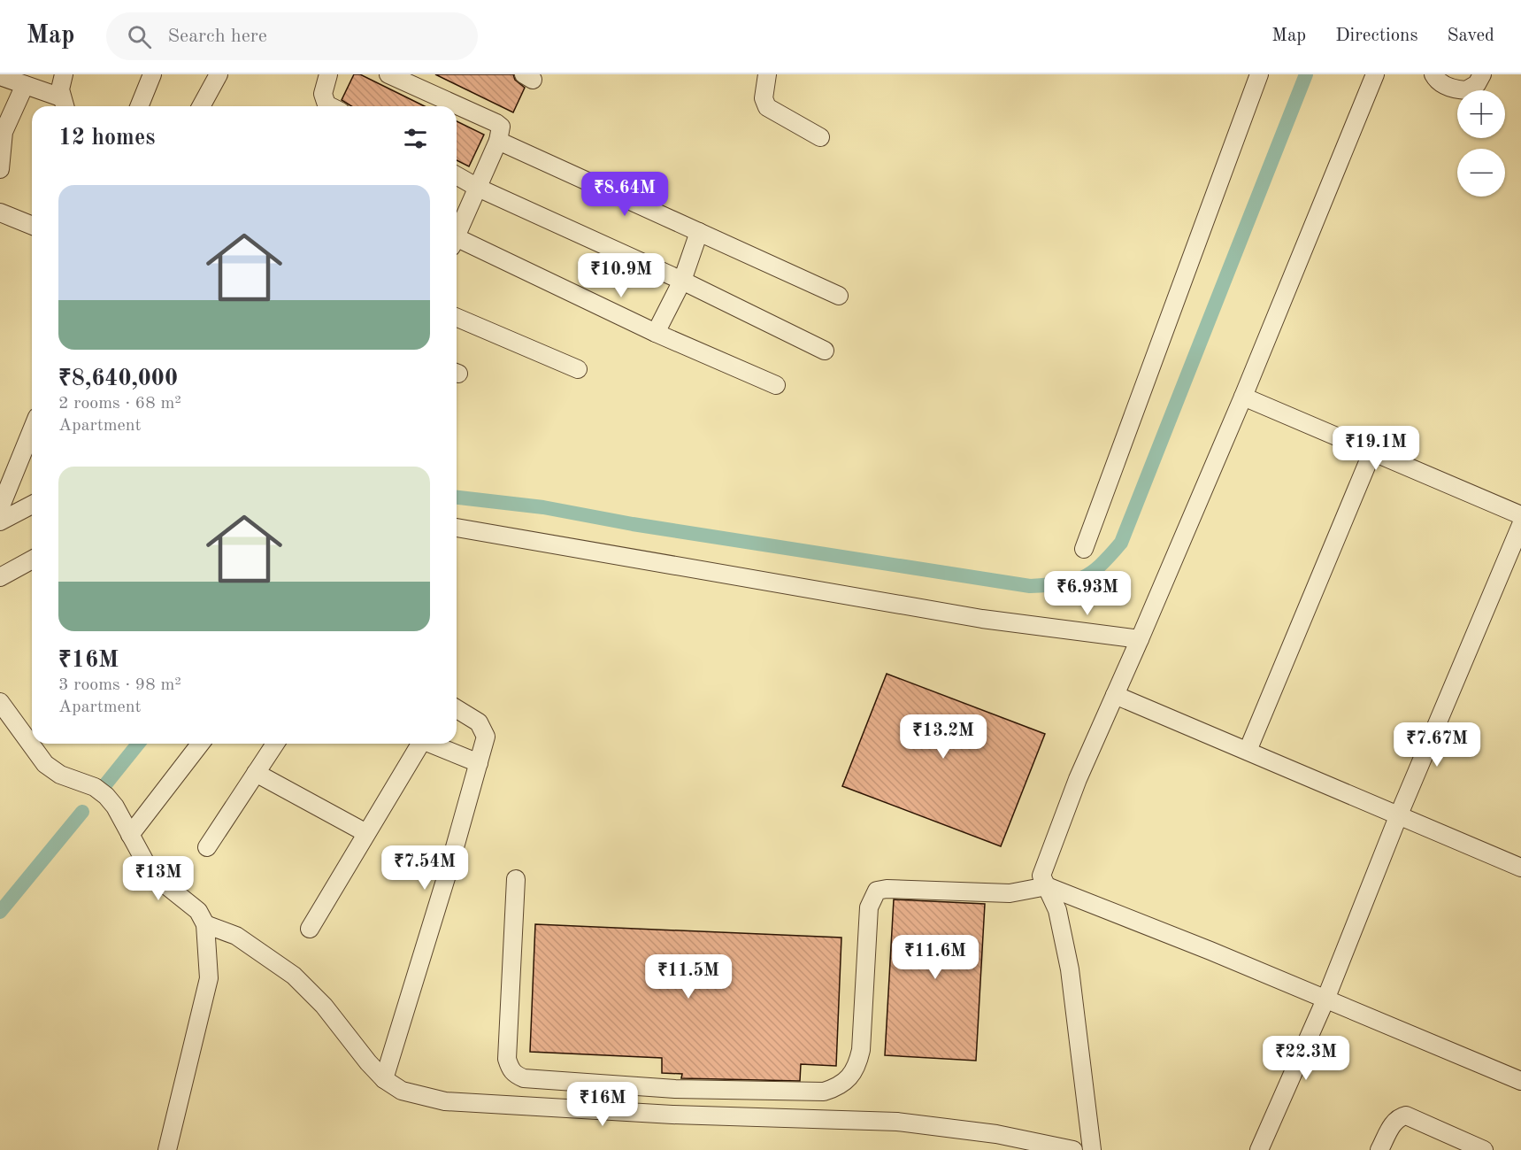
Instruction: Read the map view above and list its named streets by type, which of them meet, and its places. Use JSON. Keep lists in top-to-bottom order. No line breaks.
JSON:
{"page":{"header":"Map","search":"Search here","nav":["Map","Directions","Saved"],"map_buttons":["+","−"],"heading":"12 homes","list":[{"name":"₹8,640,000","note":"2 rooms · 68 m² · Apartment"},{"name":"₹16M","note":"3 rooms · 98 m² · Apartment"}],"price":["₹8.64M","₹10.9M","₹19.1M","₹6.93M","₹13.2M","₹7.67M","₹7.54M","₹13M","₹11.6M","₹11.5M","₹22.3M","₹16M"]}}
